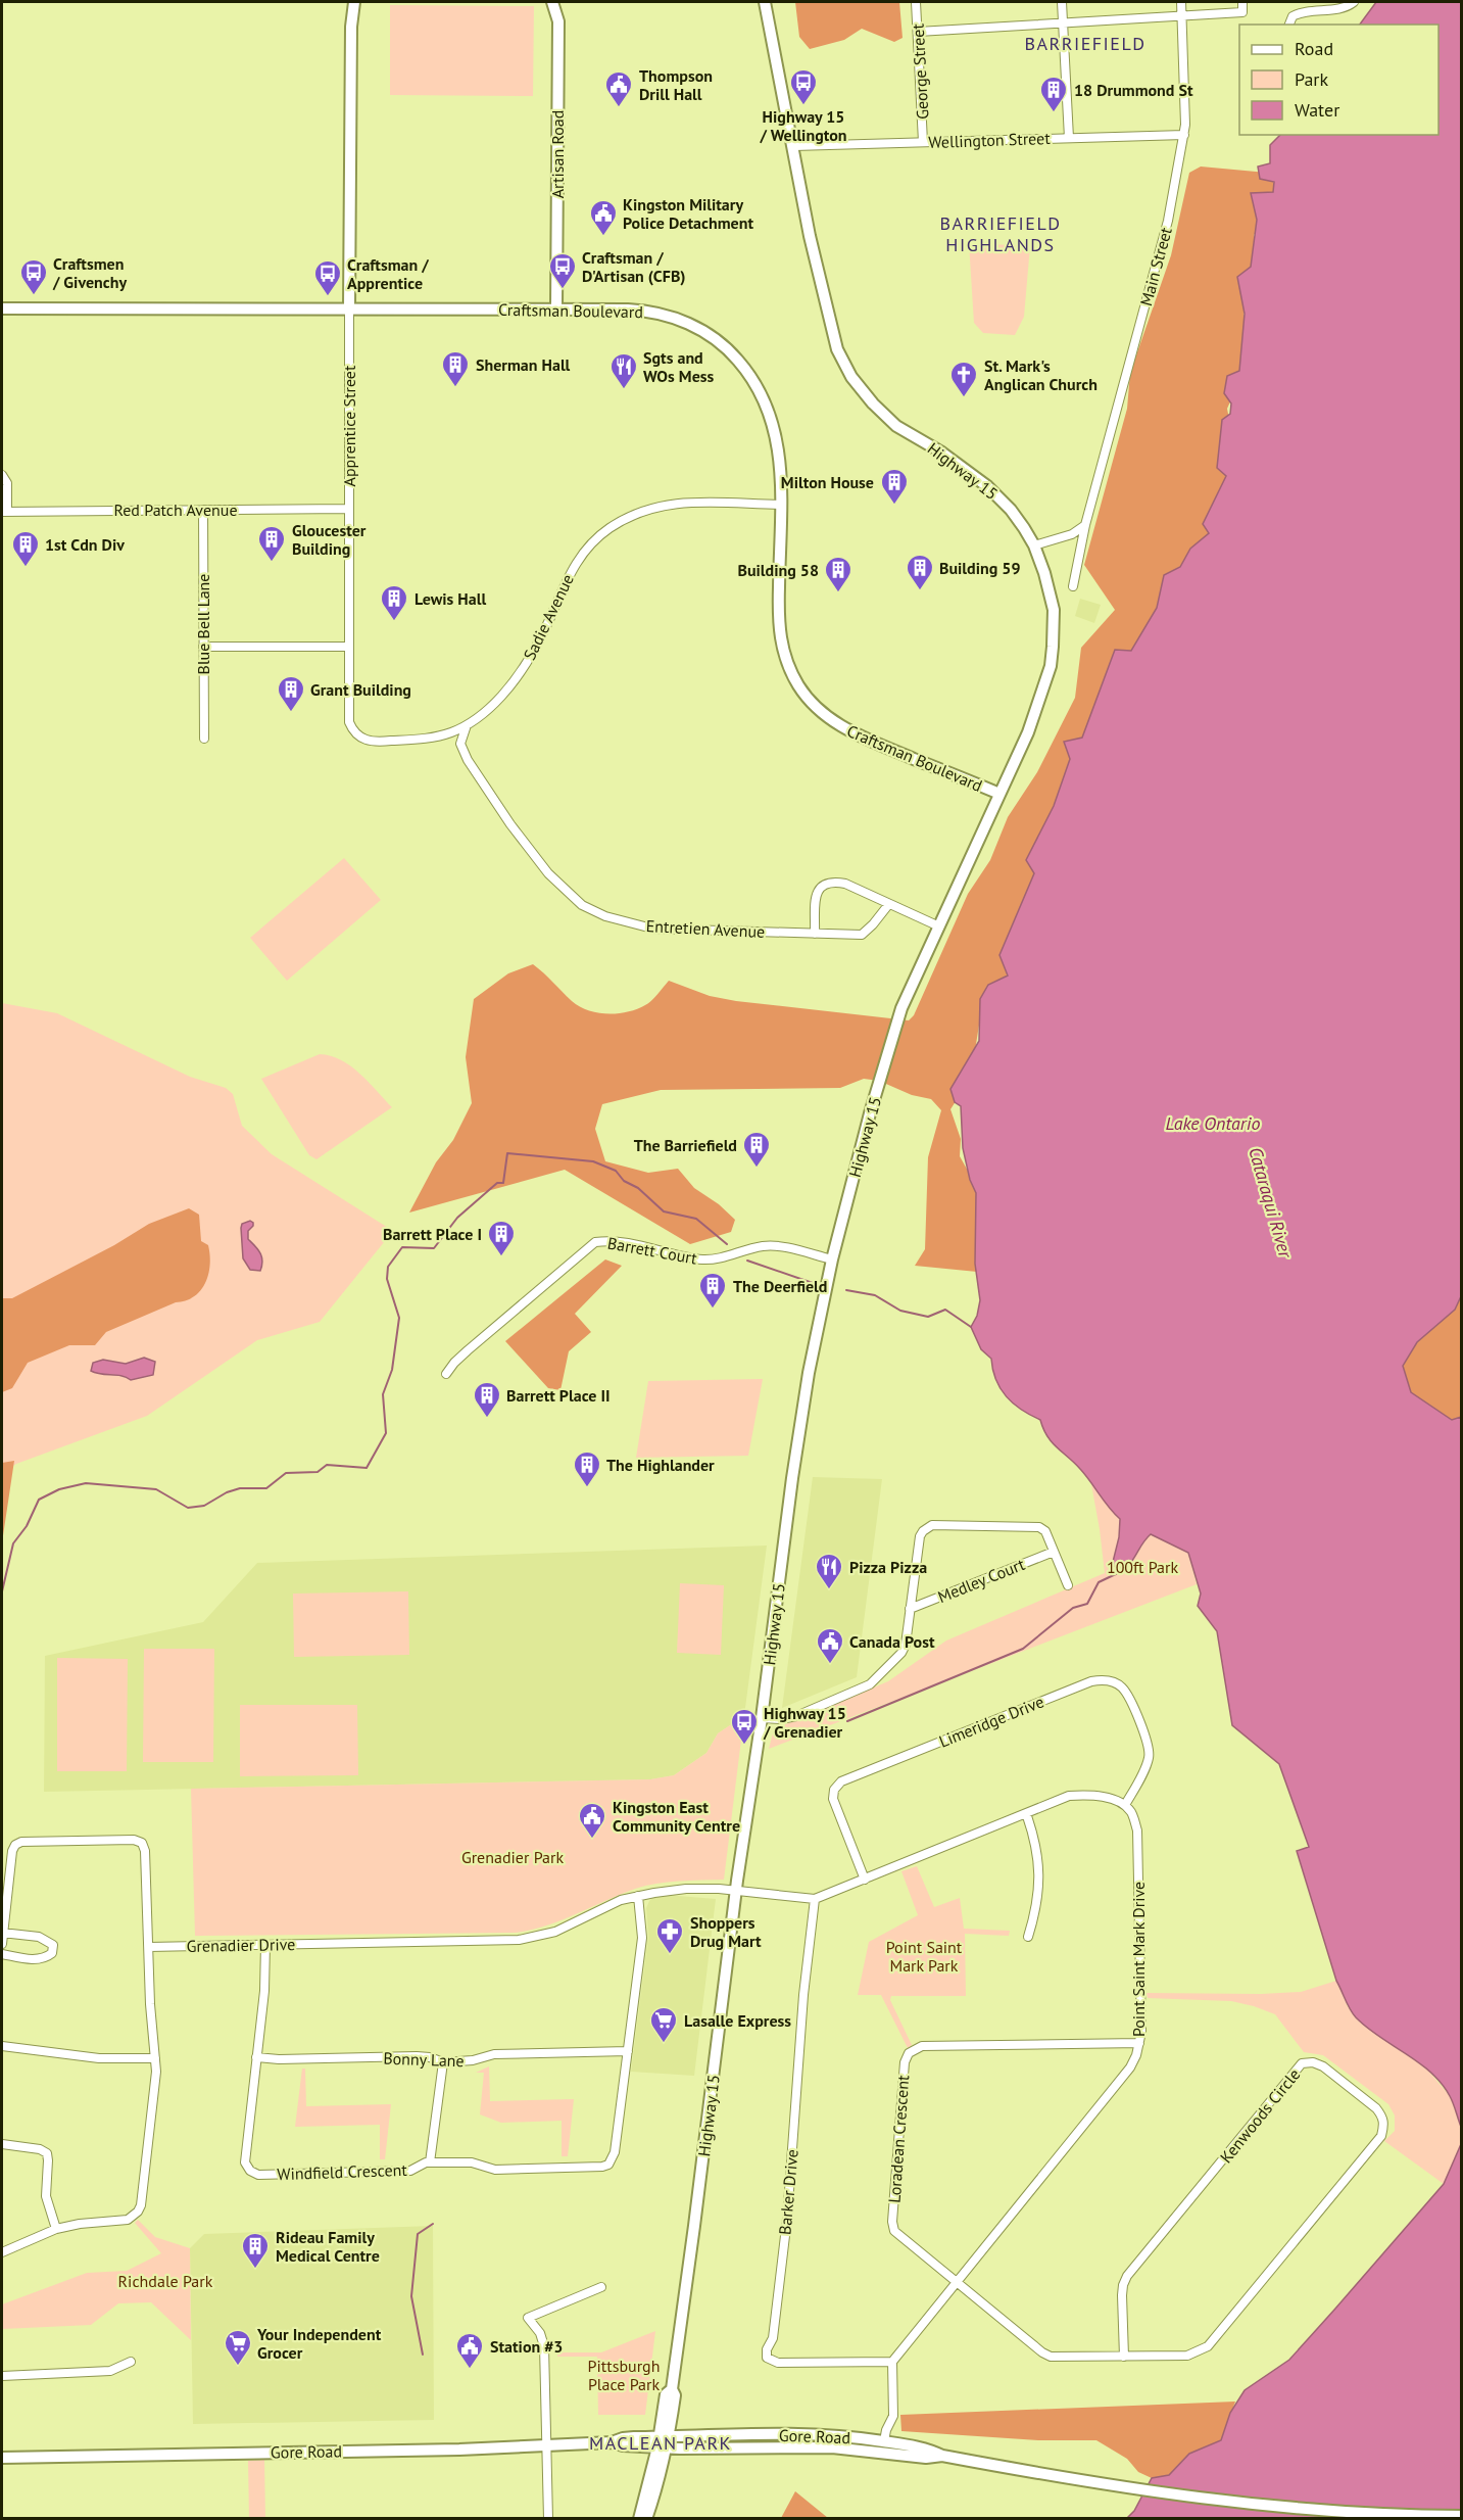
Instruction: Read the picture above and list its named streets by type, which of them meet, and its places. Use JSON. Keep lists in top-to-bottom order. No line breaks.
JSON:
{"streets":{"main road":["Artisan Road","Craftsman Boulevard","Apprentice Street","Highway 15","Gore Road"],"street":["George Street","Wellington Street","Main Street","Red Patch Avenue","Sadie Avenue","Blue Bell Lane","Entretien Avenue","Barrett Court","Medley Court","Limeridge Drive","Grenadier Drive","Point Saint Mark Drive","Bonny Lane","Kenwoods Circle","Loradean Crescent","Windfield Crescent","Barker Drive"]},"crossings":[["George Street","Wellington Street"],["Wellington Street","Main Street"],["Wellington Street","Highway 15"],["Artisan Road","Craftsman Boulevard"],["Craftsman Boulevard","Apprentice Street"],["Craftsman Boulevard","Highway 15"],["Craftsman Boulevard","Sadie Avenue"],["Apprentice Street","Red Patch Avenue"],["Apprentice Street","Sadie Avenue"],["Highway 15","Barrett Court"],["Highway 15","Medley Court"],["Highway 15","Grenadier Drive"],["Highway 15","Gore Road"],["Red Patch Avenue","Blue Bell Lane"],["Limeridge Drive","Point Saint Mark Drive"],["Grenadier Drive","Windfield Crescent"],["Point Saint Mark Drive","Kenwoods Circle"],["Point Saint Mark Drive","Loradean Crescent"],["Point Saint Mark Drive","Barker Drive"],["Bonny Lane","Windfield Crescent"],["Kenwoods Circle","Loradean Crescent"]],"districts":["BARRIEFIELD","BARRIEFIELD HIGHLANDS","MACLEAN PARK"],"water":["Lake Ontario","Cataraqui River"],"parks":["100ft Park","Grenadier Park","Point Saint Mark Park","Richdale Park","Pittsburgh Place Park"],"places":{"bus stop":["Highway 15 / Wellington","Craftsman / D'Artisan (CFB)","Craftsmen / Givenchy","Craftsman / Apprentice","Highway 15 / Grenadier"],"public building":["Thompson Drill Hall","Kingston Military Police Detachment","Canada Post","Kingston East Community Centre","Station #3"],"building":["18 Drummond St","Sherman Hall","Milton House","Gloucester Building","1st Cdn Div","Building 59","Building 58","Lewis Hall","Grant Building","The Barriefield","Barrett Place I","The Deerfield","Barrett Place II","The Highlander","Rideau Family Medical Centre"],"restaurant":["Sgts and WOs Mess","Pizza Pizza"],"church":["St. Mark's Anglican Church"],"pharmacy":["Shoppers Drug Mart"],"supermarket":["Lasalle Express","Your Independent Grocer"]},"legend":["Road","Park","Water"]}
